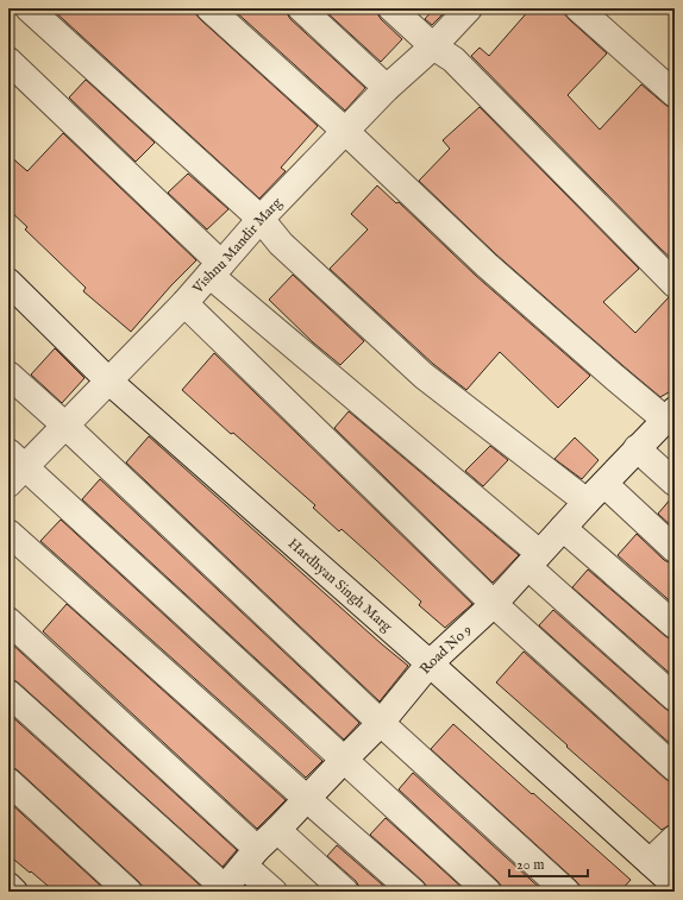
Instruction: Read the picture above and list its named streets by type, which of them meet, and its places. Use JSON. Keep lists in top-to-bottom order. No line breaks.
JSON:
{"streets":{"street":["Vishnu Mandir Marg","Hardhyan Singh Marg","Road No 9"]},"crossings":[["Vishnu Mandir Marg","Hardhyan Singh Marg"],["Hardhyan Singh Marg","Road No 9"]],"scale_bar":"20 m"}
